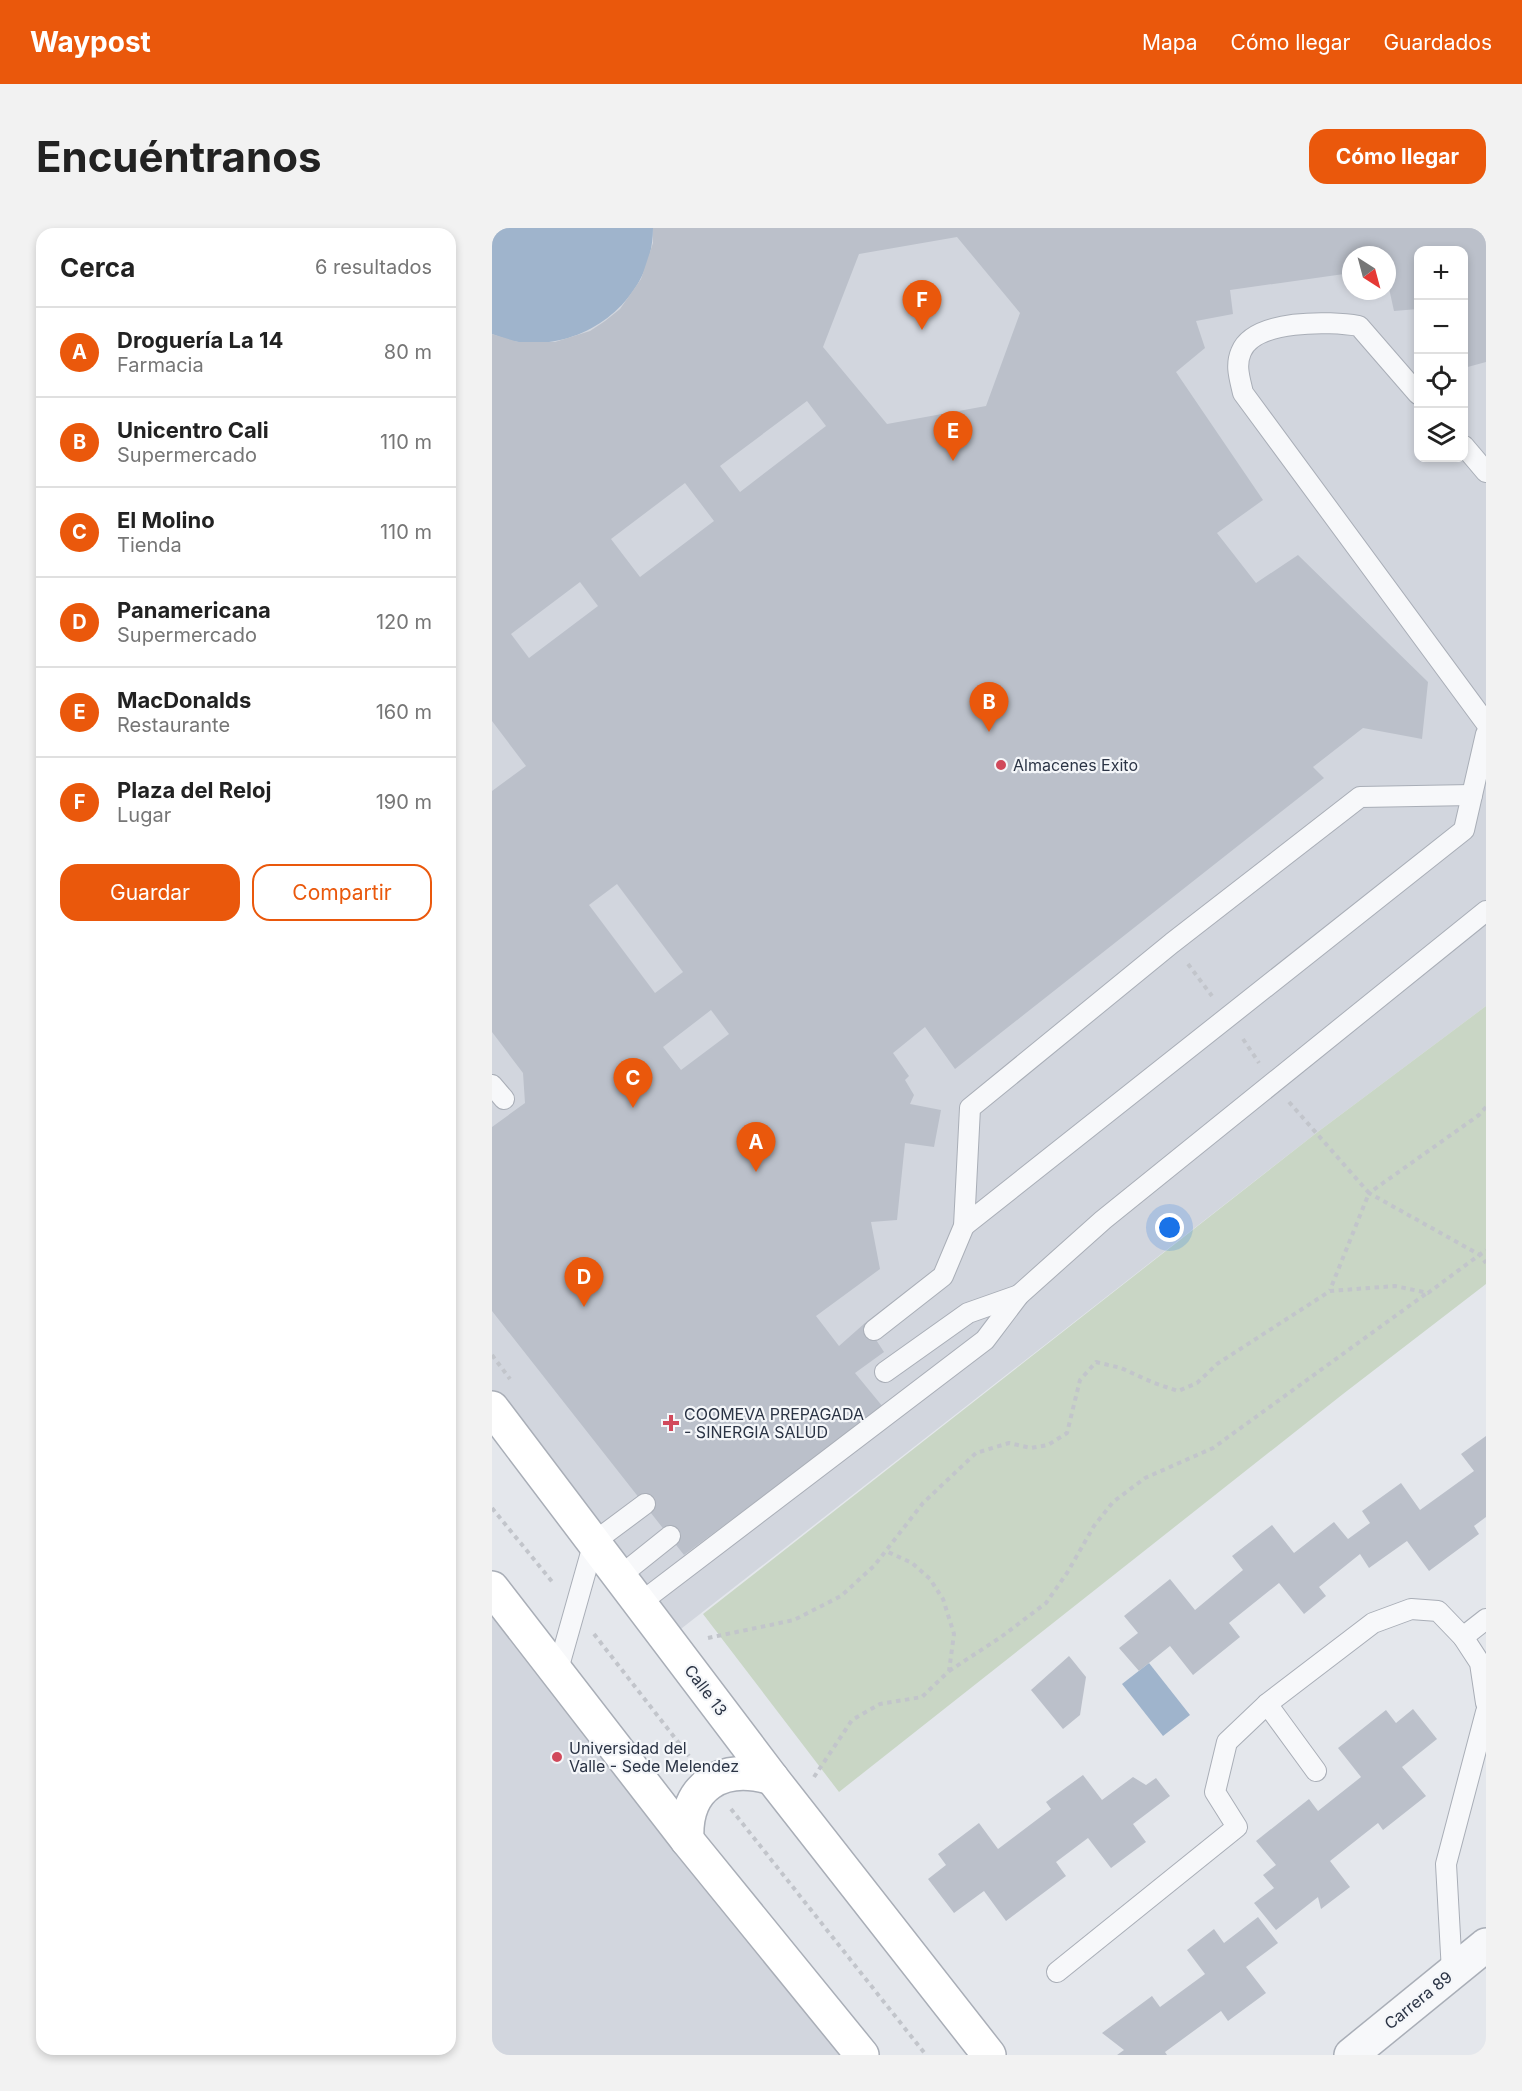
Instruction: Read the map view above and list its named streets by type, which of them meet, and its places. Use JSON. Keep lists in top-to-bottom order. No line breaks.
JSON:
{"streets":{"main road":["Calle 13"],"street":["Carrera 89"]},"places":{"other":["Almacenes Exito","Universidad del Valle - Sede Melendez"],"health":["COOMEVA PREPAGADA - SINERGIA SALUD"]},"north":"bottom right","page":{"header":"Waypost","nav":["Mapa","Cómo llegar","Guardados"],"buttons":["Cómo llegar",["Guardar","Compartir"]],"title":"Encuéntranos","heading":["Cerca","6 resultados"],"map_buttons":["+","−"],"pins":["F","E","B","C","A","D"],"list":[{"mark":"A","name":"Droguería La 14","note":"Farmacia","value":"80 m"},{"mark":"B","name":"Unicentro Cali","note":"Supermercado","value":"110 m"},{"mark":"C","name":"El Molino","note":"Tienda","value":"110 m"},{"mark":"D","name":"Panamericana","note":"Supermercado","value":"120 m"},{"mark":"E","name":"MacDonalds","note":"Restaurante","value":"160 m"},{"mark":"F","name":"Plaza del Reloj","note":"Lugar","value":"190 m"}]}}
